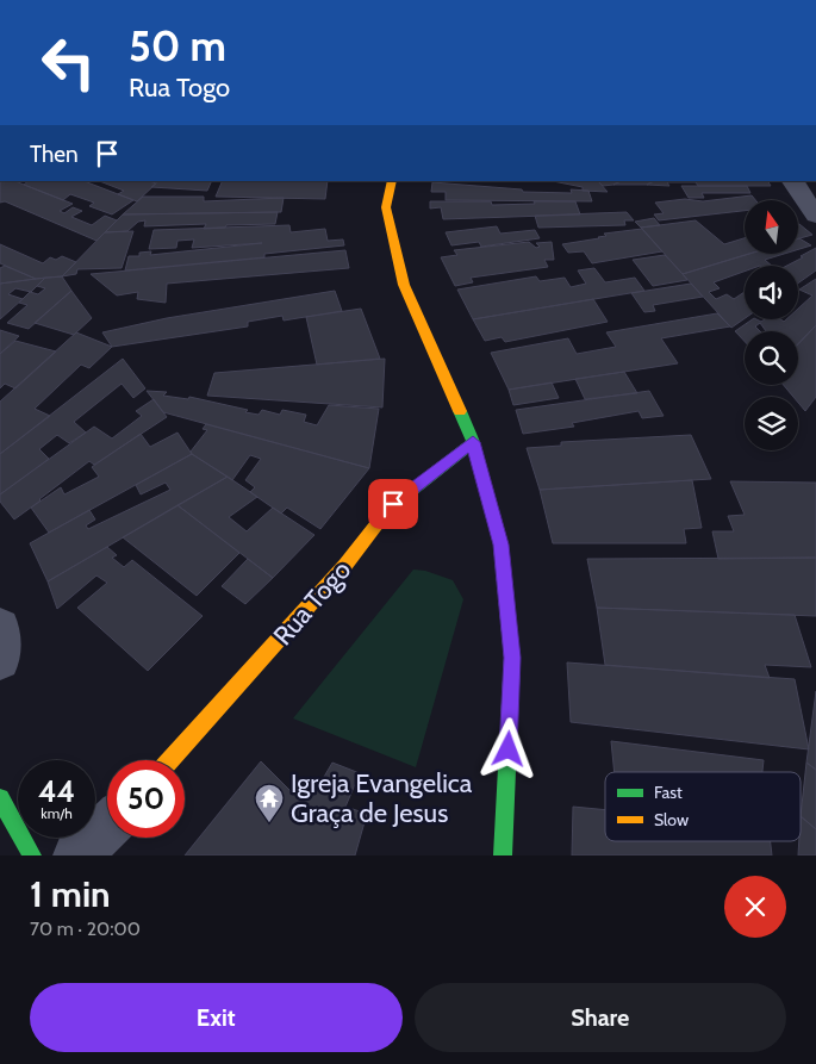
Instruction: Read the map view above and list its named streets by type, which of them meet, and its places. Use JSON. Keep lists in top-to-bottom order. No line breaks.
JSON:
{"streets":{"main road":["Rua Togo"]},"places":{"temple":["Igreja Evangelica Graça de Jesus"]},"legend":["Fast","Slow"],"north":"top","page":{"turn":["50 m","Rua Togo"],"then":"Then","speed":"44 km/h","limit":"50","heading":["1 min","70 m · 20:00"],"buttons":["Exit","Share"]}}
